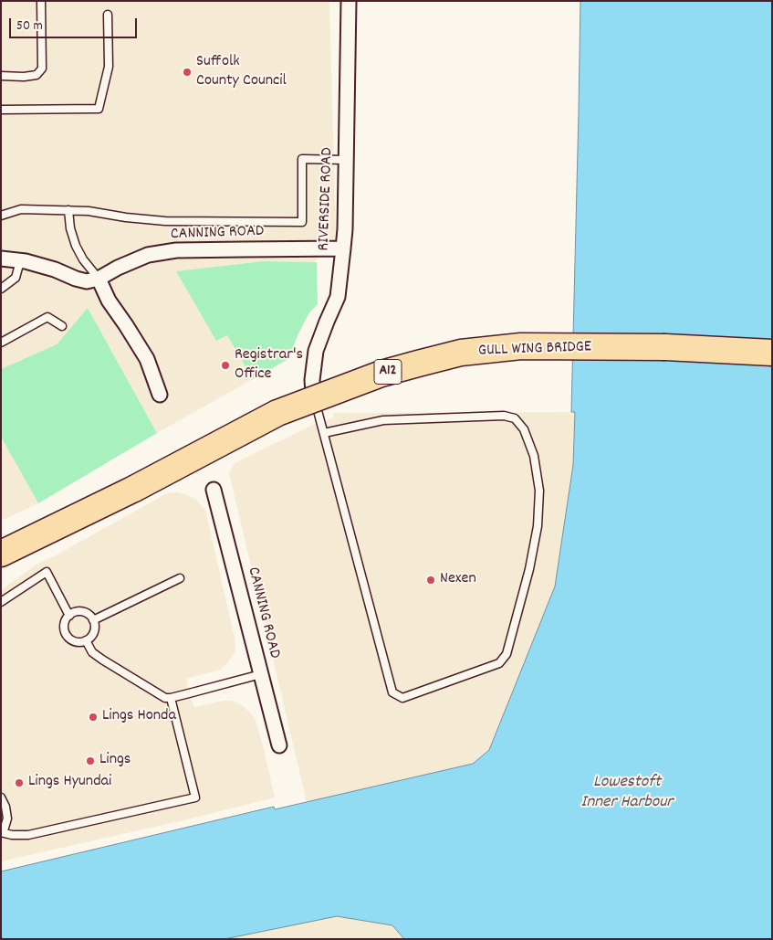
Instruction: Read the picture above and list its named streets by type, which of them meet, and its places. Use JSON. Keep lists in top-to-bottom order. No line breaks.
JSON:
{"streets":{"highway":["GULL WING BRIDGE","A12"],"street":["RIVERSIDE ROAD","CANNING ROAD"]},"crossings":[["RIVERSIDE ROAD","CANNING ROAD"]],"water":["Lowestoft Inner Harbour"],"places":["Suffolk County Council","Registrar's Office","Nexen","Lings Honda","Lings","Lings Hyundai"],"scale_bar":"50 m"}
